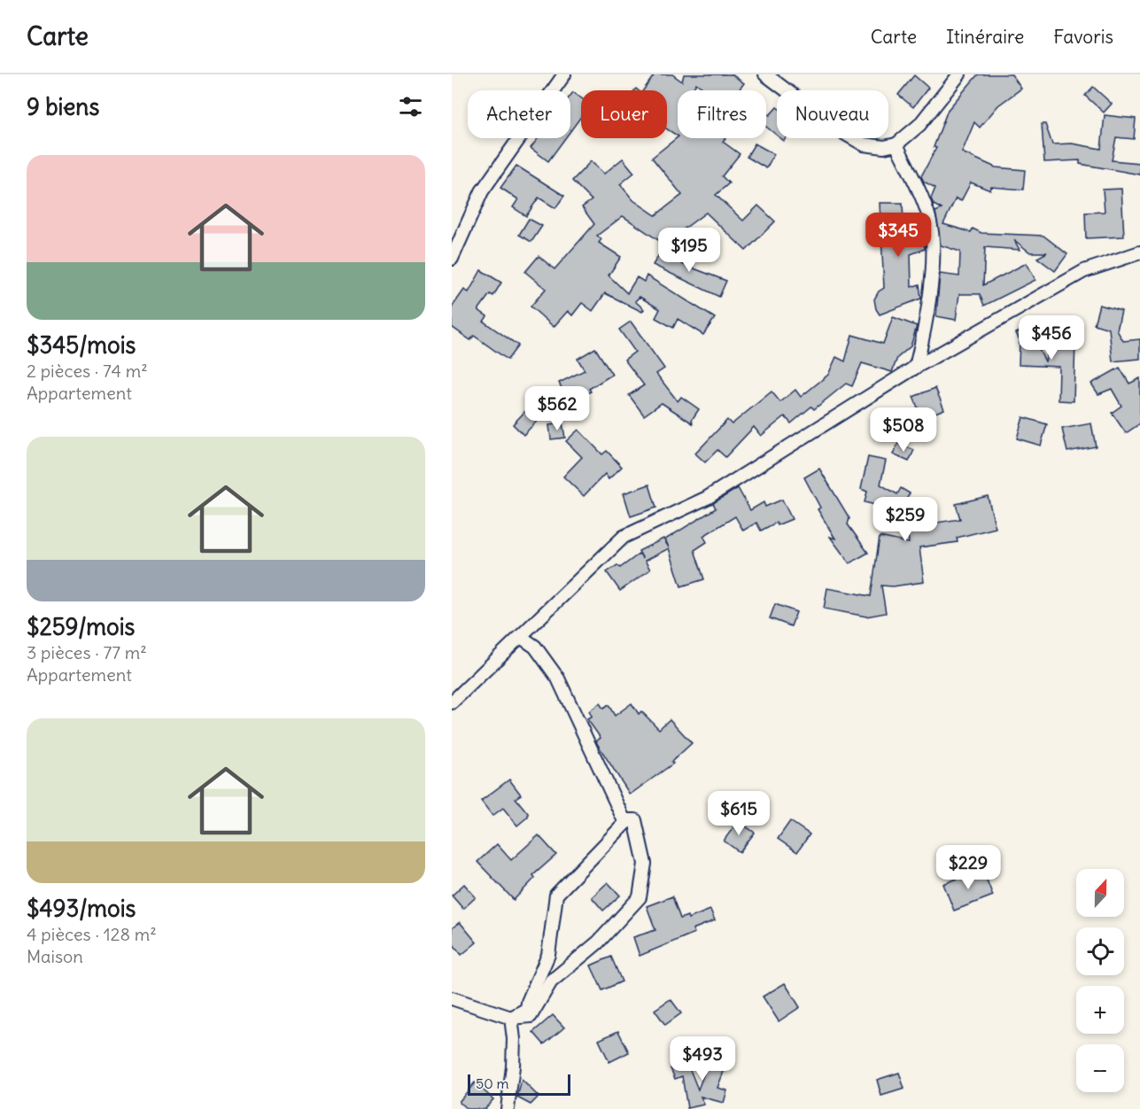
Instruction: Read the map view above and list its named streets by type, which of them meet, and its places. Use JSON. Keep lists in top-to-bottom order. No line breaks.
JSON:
{"scale_bar":"50 m","north":"top","page":{"header":"Carte","nav":["Carte","Itinéraire","Favoris"],"heading":"9 biens","chip":["Acheter","Louer","Filtres","Nouveau"],"list":[{"name":"$345/mois","note":"2 pièces · 74 m² · Appartement"},{"name":"$259/mois","note":"3 pièces · 77 m² · Appartement"},{"name":"$493/mois","note":"4 pièces · 128 m² · Maison"}],"price":["$345","$195","$456","$562","$508","$259","$615","$229","$493"],"map_buttons":["+","−"],"scale":"50 m"}}
